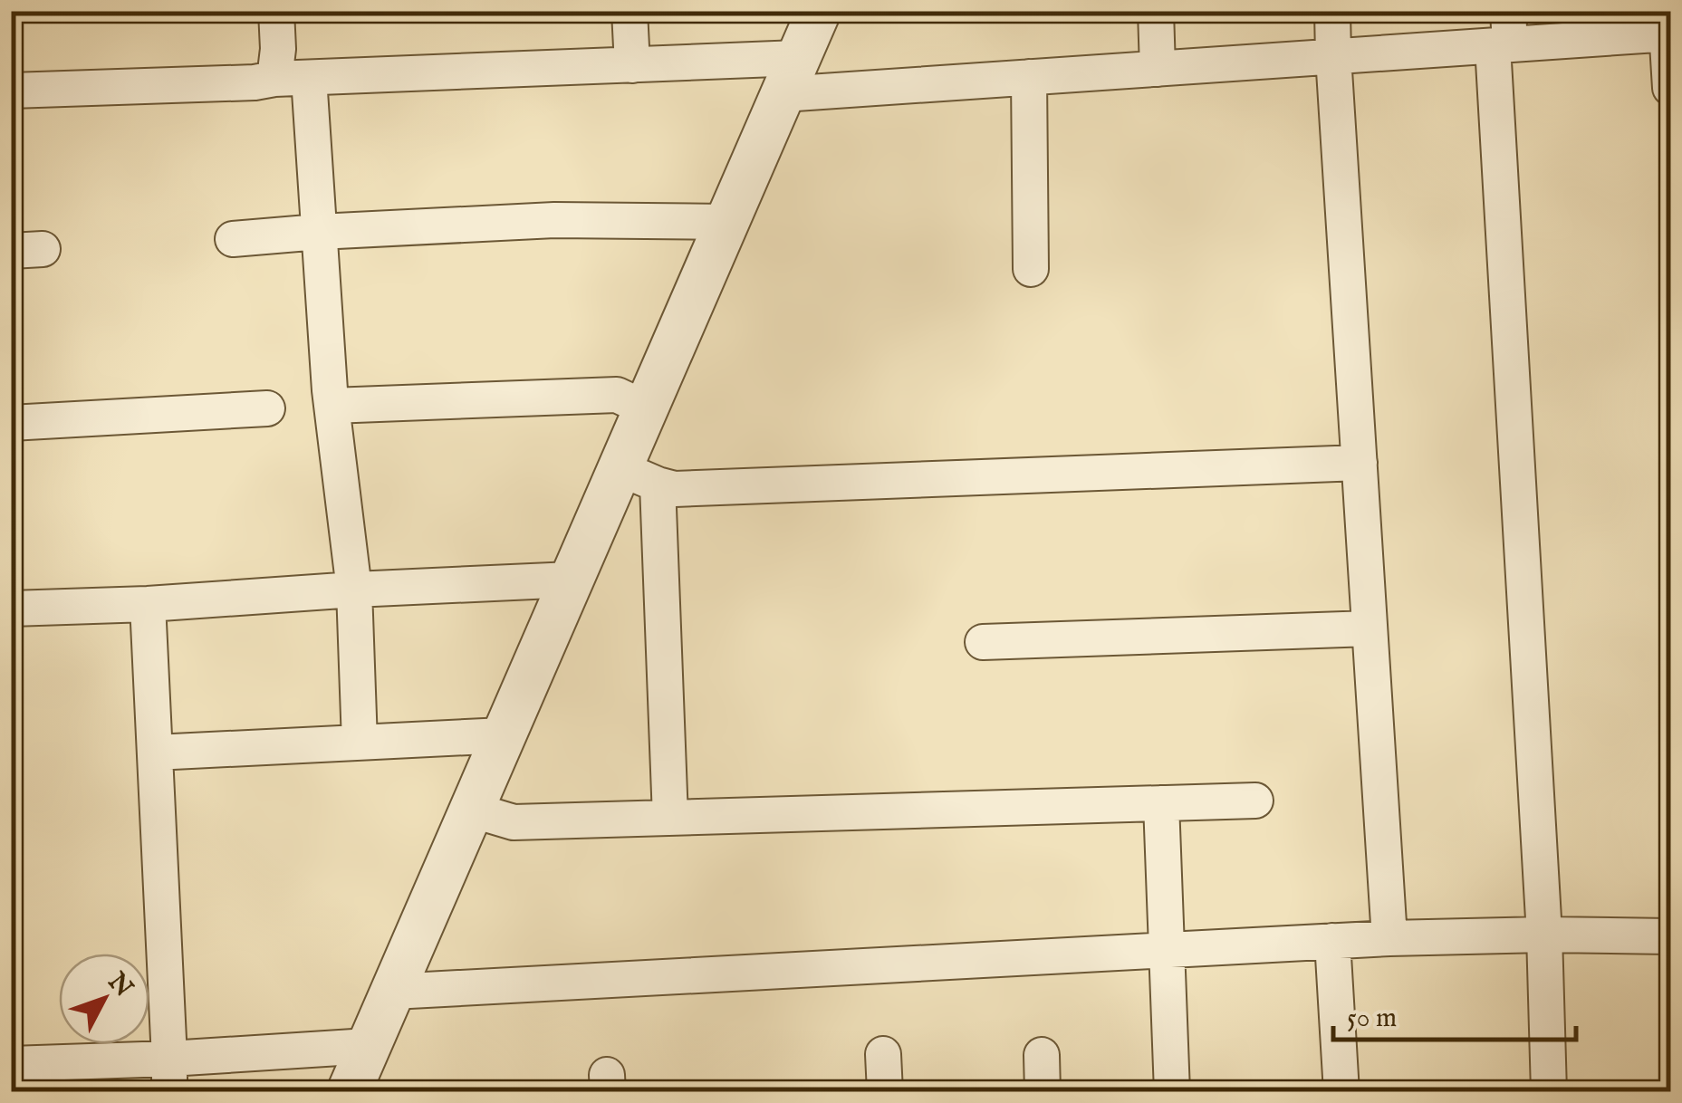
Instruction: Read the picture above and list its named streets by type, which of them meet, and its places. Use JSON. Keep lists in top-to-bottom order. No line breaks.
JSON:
{"scale_bar":"50 m","north":"top right"}
